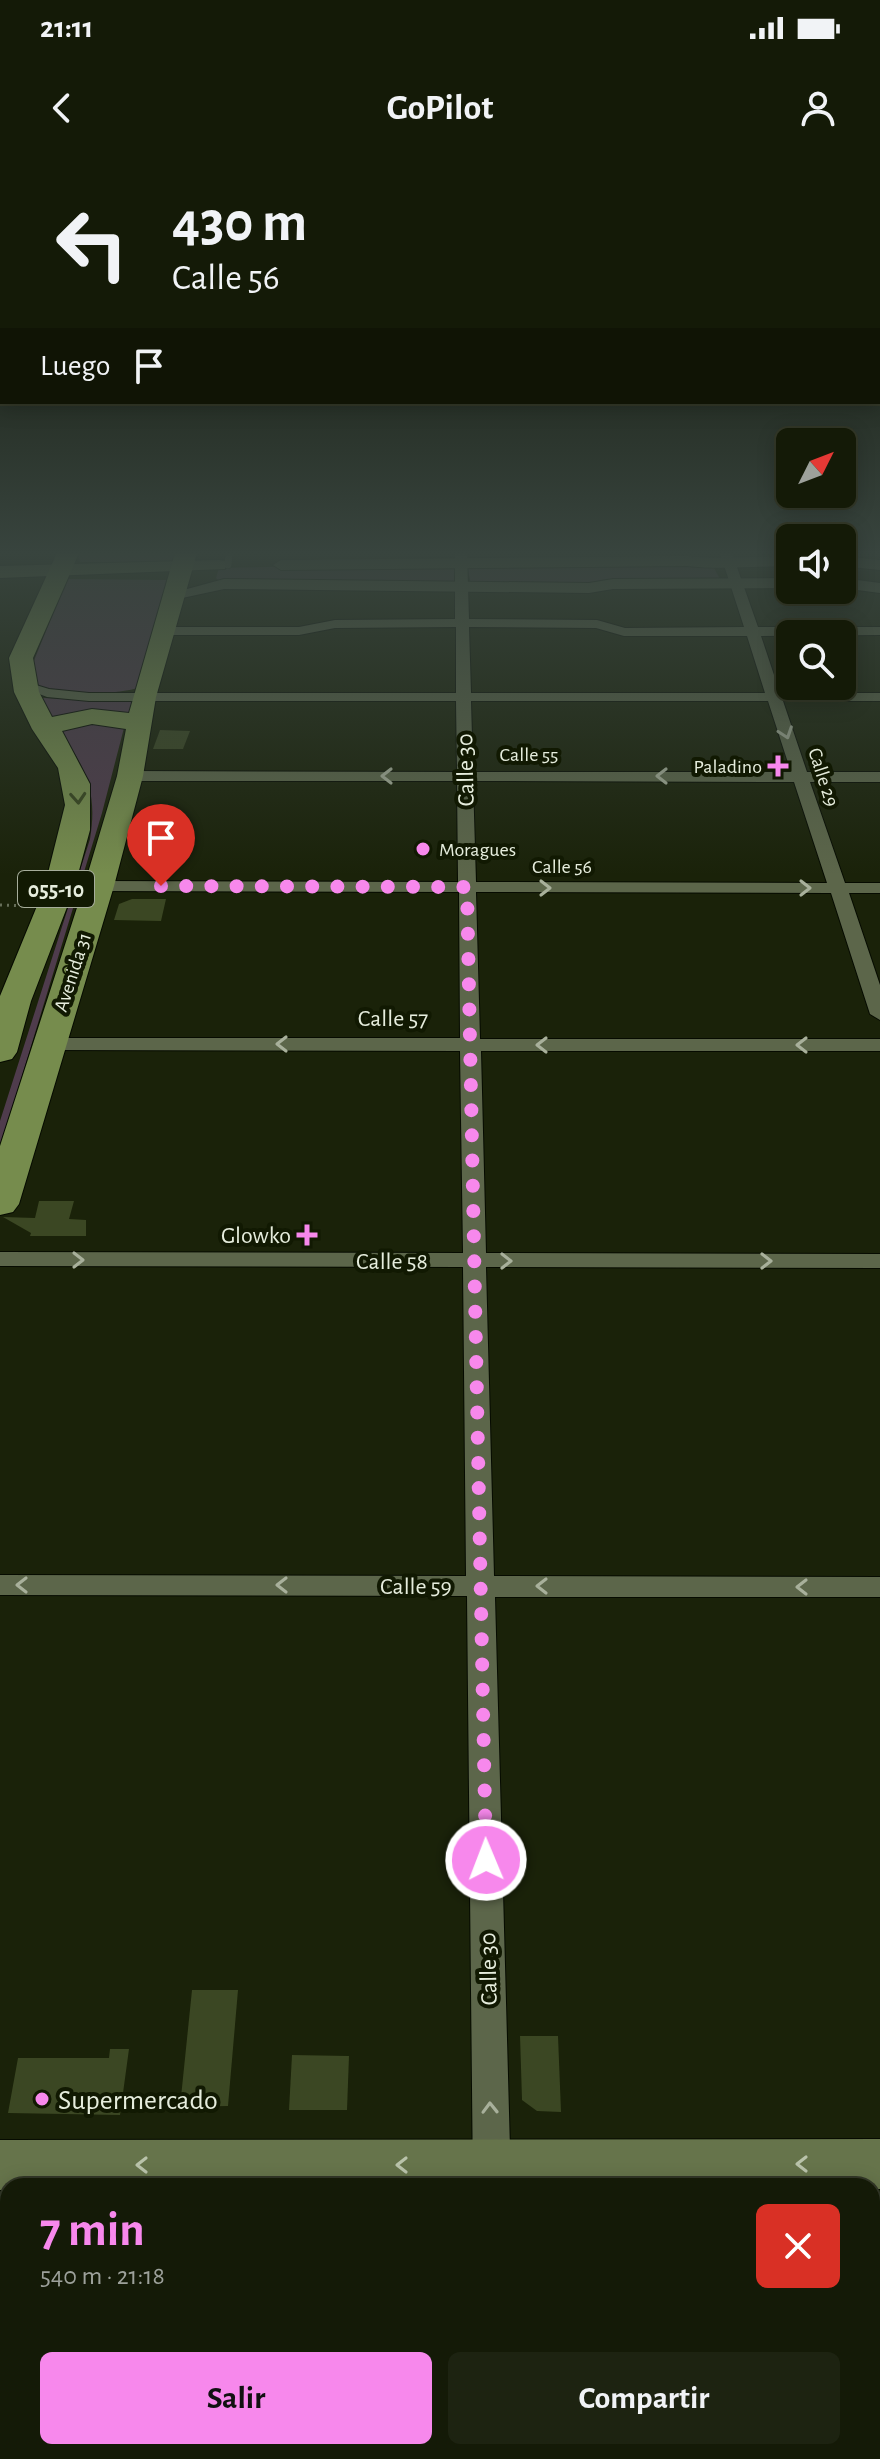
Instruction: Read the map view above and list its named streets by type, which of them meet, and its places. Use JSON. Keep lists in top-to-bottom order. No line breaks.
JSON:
{"streets":{"highway":["055-10","Avenida 31"],"street":["Calle 55","Calle 30","Calle 29","Calle 56","Calle 57","Calle 58","Calle 59"]},"crossings":[["Calle 55","Calle 30"],["Calle 55","Calle 29"],["Calle 55","Avenida 31"],["Calle 30","Calle 56"],["Calle 30","Calle 57"],["Calle 30","Calle 58"],["Calle 30","Calle 59"],["Calle 29","Calle 56"],["Calle 56","Avenida 31"],["Avenida 31","Calle 57"]],"one_way":["Calle 30","Calle 57","Calle 58","Calle 59"],"places":{"health":["Paladino","Glowko"],"other":["Moragues","Supermercado"]},"north":"top right","page":{"status":"21:11","header":"GoPilot","turn":["430 m","Calle 56"],"then":"Luego","heading":["7 min","540 m · 21:18"],"buttons":["Salir","Compartir"]}}
